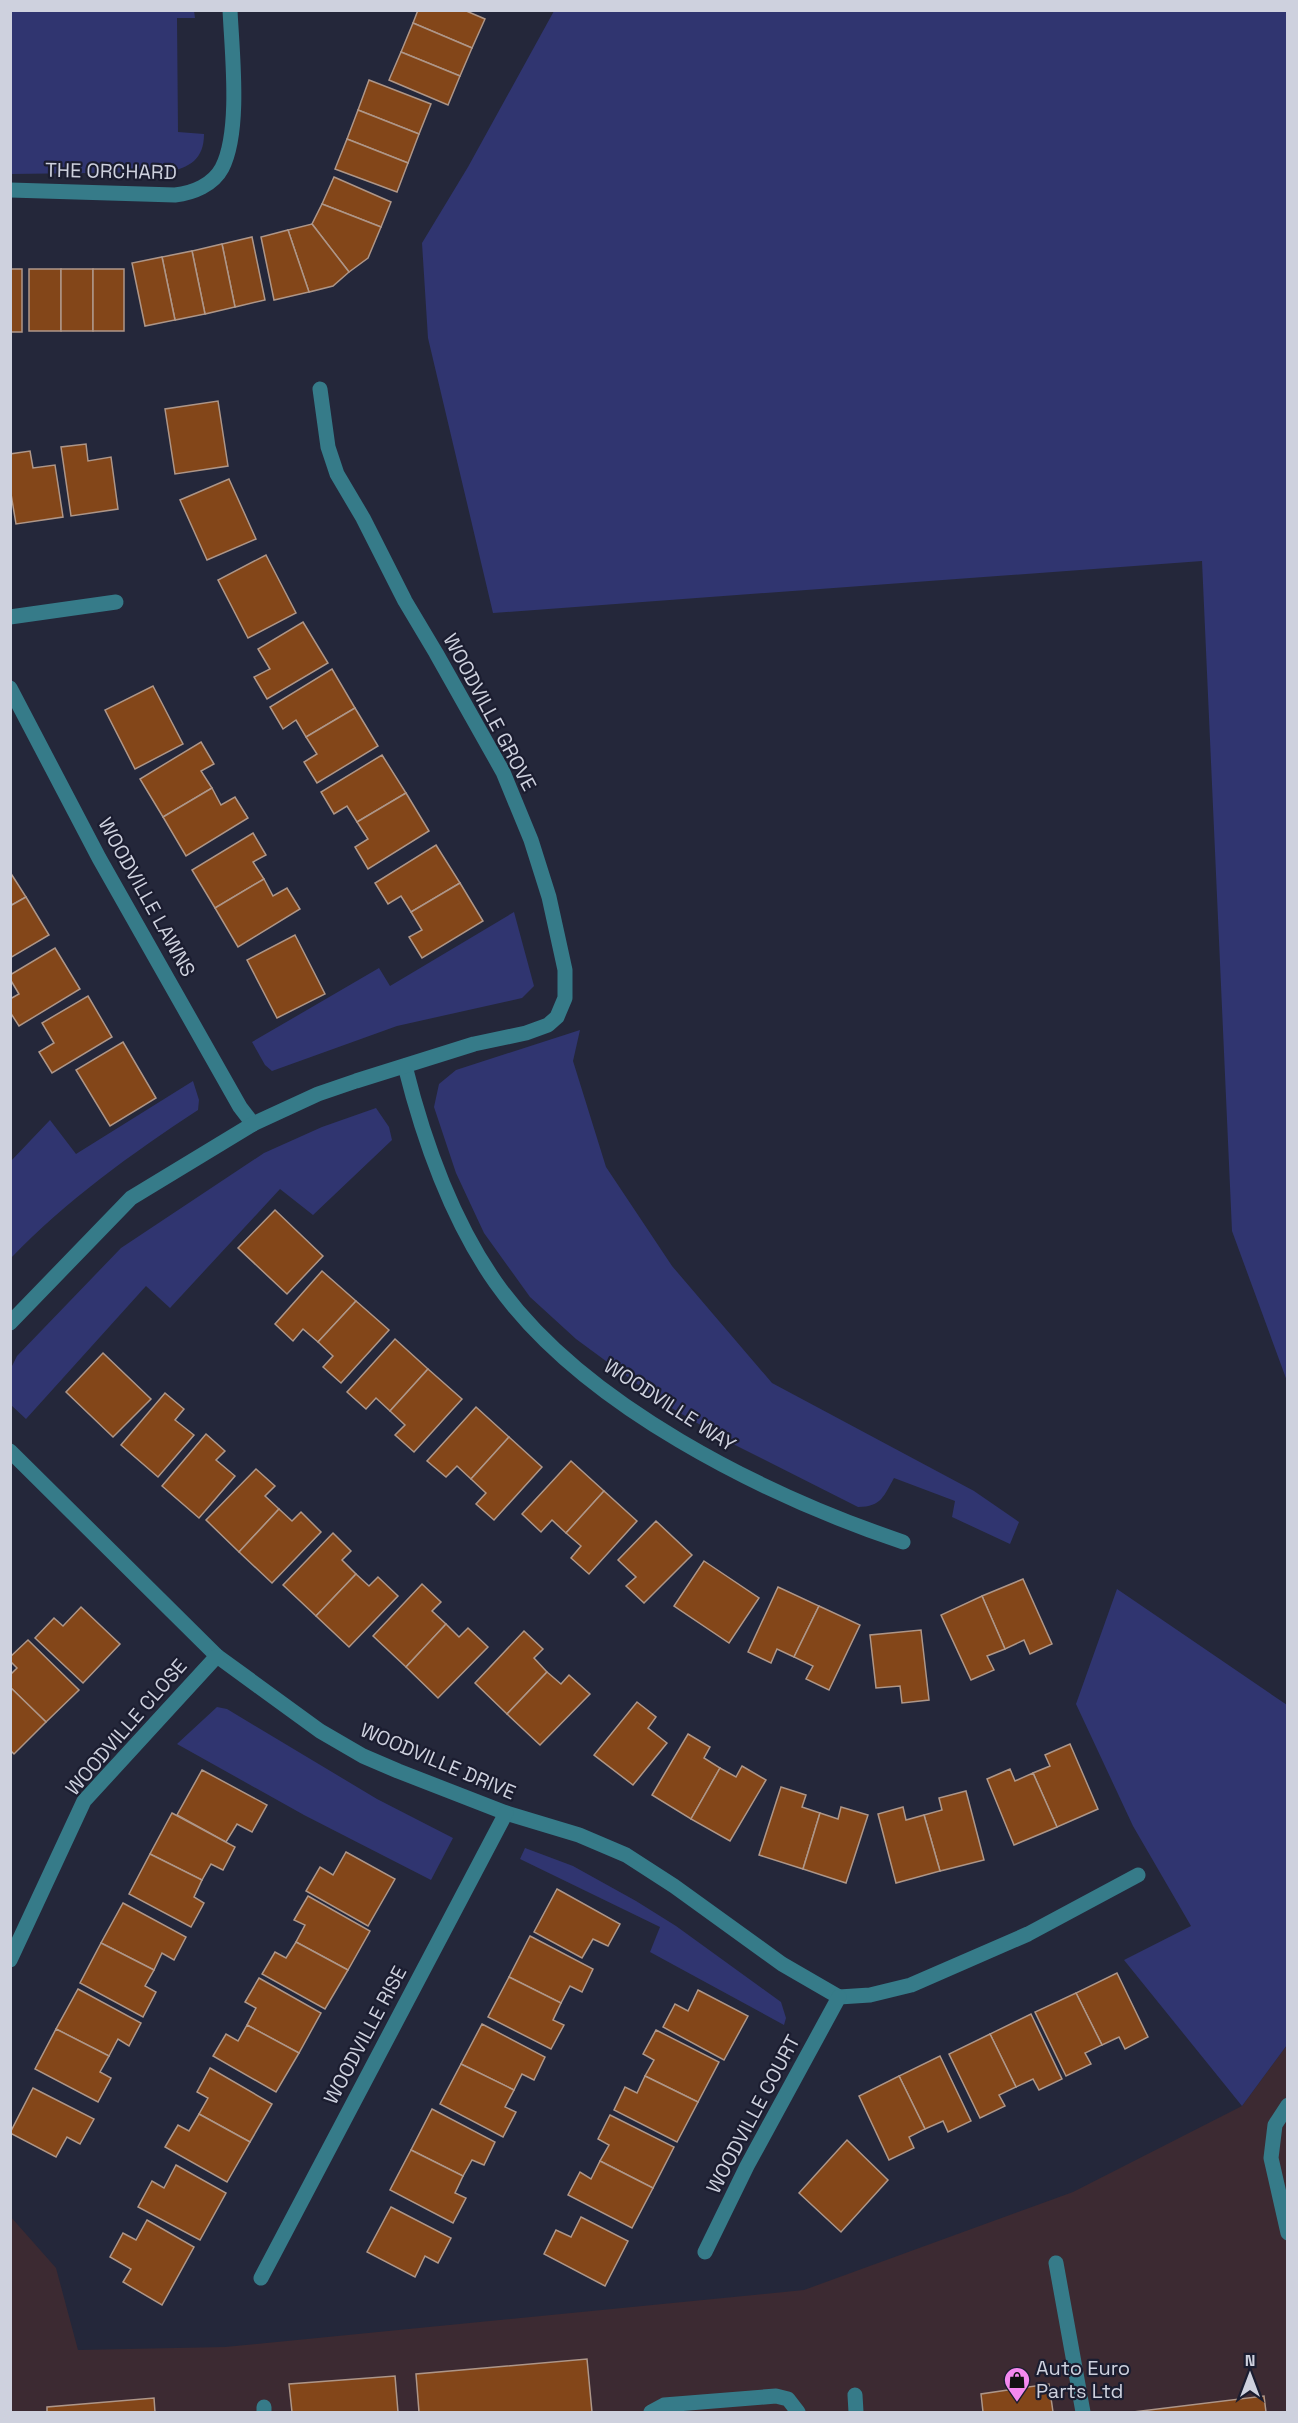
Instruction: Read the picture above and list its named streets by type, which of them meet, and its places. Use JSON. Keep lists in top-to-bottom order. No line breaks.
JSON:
{"streets":{"street":["THE ORCHARD","WOODVILLE GROVE","WOODVILLE LAWNS","WOODVILLE WAY","WOODVILLE CLOSE","WOODVILLE DRIVE","WOODVILLE RISE","WOODVILLE COURT"]},"crossings":[["WOODVILLE GROVE","WOODVILLE LAWNS"],["WOODVILLE GROVE","WOODVILLE WAY"],["WOODVILLE CLOSE","WOODVILLE DRIVE"],["WOODVILLE DRIVE","WOODVILLE RISE"],["WOODVILLE DRIVE","WOODVILLE COURT"]],"places":{"shop":["Auto Euro Parts Ltd"]},"north":"top"}
